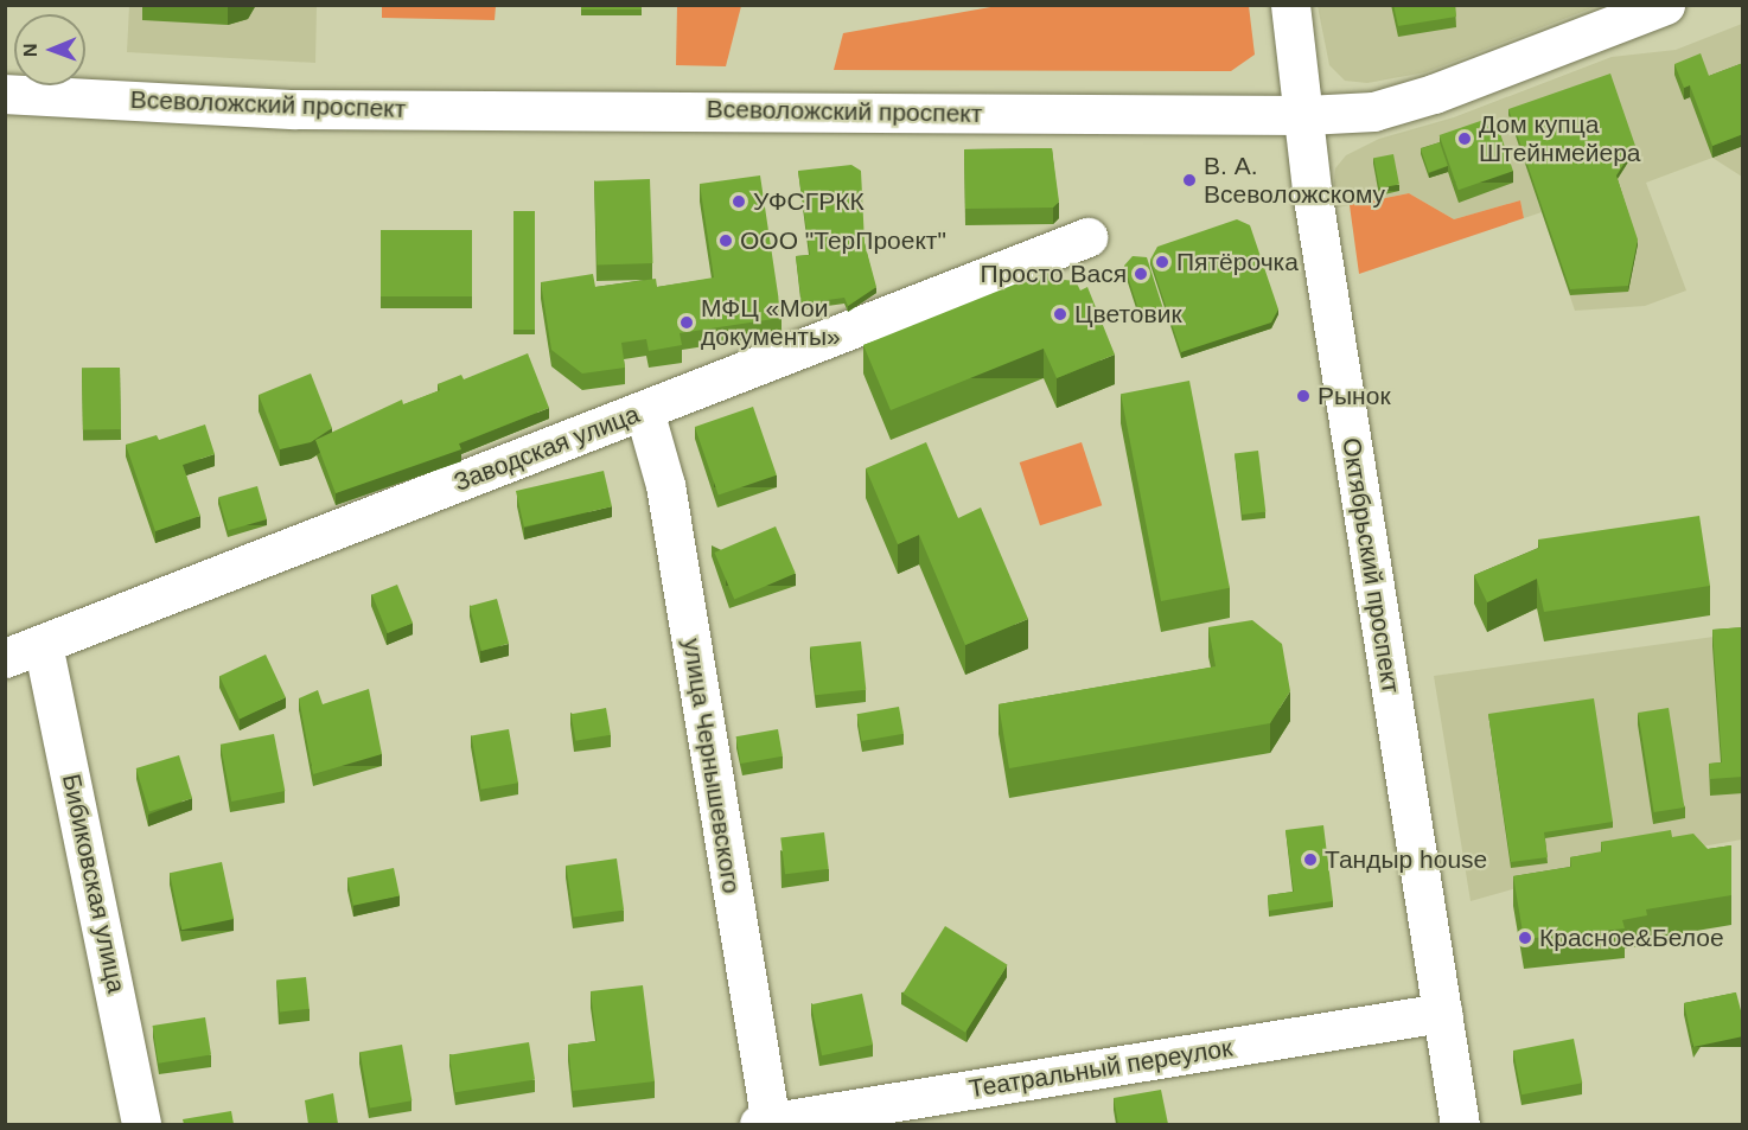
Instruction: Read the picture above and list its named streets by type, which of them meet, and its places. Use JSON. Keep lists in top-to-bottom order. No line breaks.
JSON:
{"streets":{"street":["Всеволожский проспект","Заводская улица","Октябрьский проспект","улица Чернышевского","Бибиковская улица","Театральный переулок"]},"crossings":[["Всеволожский проспект","Октябрьский проспект"],["Заводская улица","улица Чернышевского"],["Заводская улица","Бибиковская улица"],["Октябрьский проспект","Театральный переулок"],["улица Чернышевского","Театральный переулок"]],"places":["Дом купца Штейнмейера","В. А. Всеволожскому","УФСГРКК","ООО \"ТерПроект\"","Пятёрочка","Просто Вася","Цветовик","МФЦ «Мои документы»","Рынок","Тандыр house","Красное&Белое"],"north":"left"}
